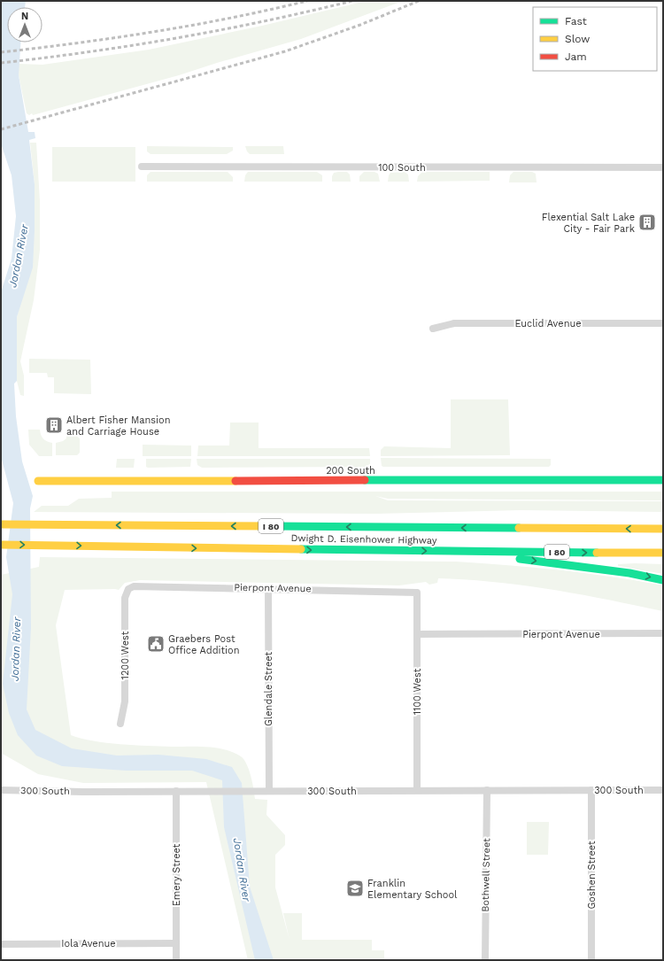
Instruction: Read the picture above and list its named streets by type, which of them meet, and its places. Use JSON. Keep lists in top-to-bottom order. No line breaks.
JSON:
{"streets":{"main road":["200 South","I 80","Dwight D. Eisenhower Highway"],"street":["100 South","Euclid Avenue","Pierpont Avenue","1200 West","Glendale Street","1100 West","300 South","Emery Street","Bothwell Street","Goshen Street","Iola Avenue"]},"crossings":[["Pierpont Avenue","1200 West"],["Pierpont Avenue","Glendale Street"],["Pierpont Avenue","1100 West"],["Glendale Street","300 South"],["1100 West","300 South"],["300 South","Emery Street"],["300 South","Bothwell Street"],["300 South","Goshen Street"],["Emery Street","Iola Avenue"]],"water":["Jordan River"],"places":{"building":["Flexential Salt Lake City - Fair Park","Albert Fisher Mansion and Carriage House"],"public building":["Graebers Post Office Addition"],"school or university":["Franklin Elementary School"]},"legend":["Fast","Slow","Jam"],"north":"top"}
